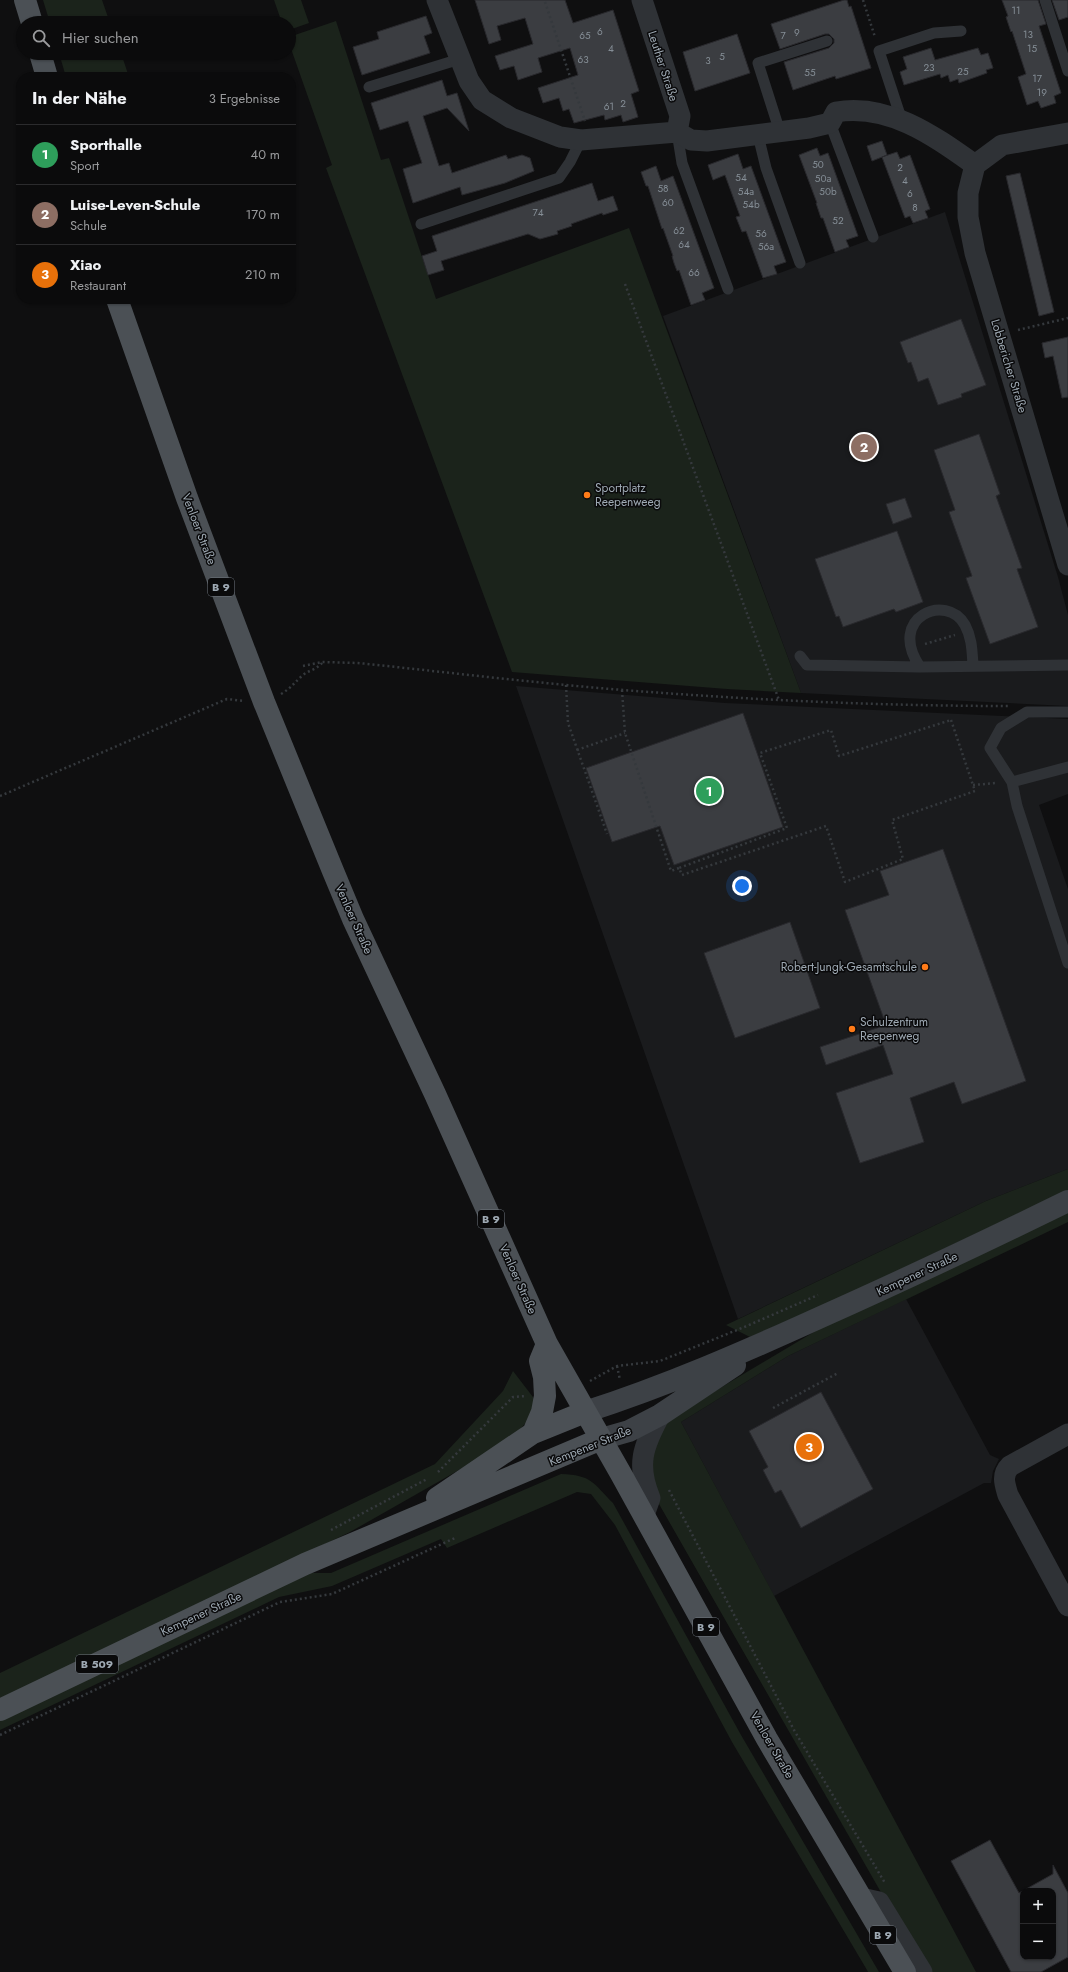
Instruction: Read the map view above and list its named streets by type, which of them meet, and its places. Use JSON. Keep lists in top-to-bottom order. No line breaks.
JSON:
{"streets":{"main road":["Venloer Straße","B 9","Kempener Straße","B 509"],"street":["Leuther Straße","Lobbericher Straße"]},"crossings":[["Venloer Straße","Kempener Straße"]],"places":["Sportplatz Reepenweeg","Robert-Jungk-Gesamtschule","Schulzentrum Reepenweg"],"house_numbers":["11","6","9","13","65","7","4","15","5","63","3","23","25","55","17","19","2","61","50","2","54","50a","4","58","54a","50b","6","60","54b","8","74","52","62","56","64","56a","66"],"page":{"search":"Hier suchen","heading":["In der Nähe","3 Ergebnisse"],"list":[{"mark":"1","name":"Sporthalle","note":"Sport","value":"40 m"},{"mark":"2","name":"Luise-Leven-Schule","note":"Schule","value":"170 m"},{"mark":"3","name":"Xiao","note":"Restaurant","value":"210 m"}],"pins":["2","1","3"],"map_buttons":["+","−"]}}
